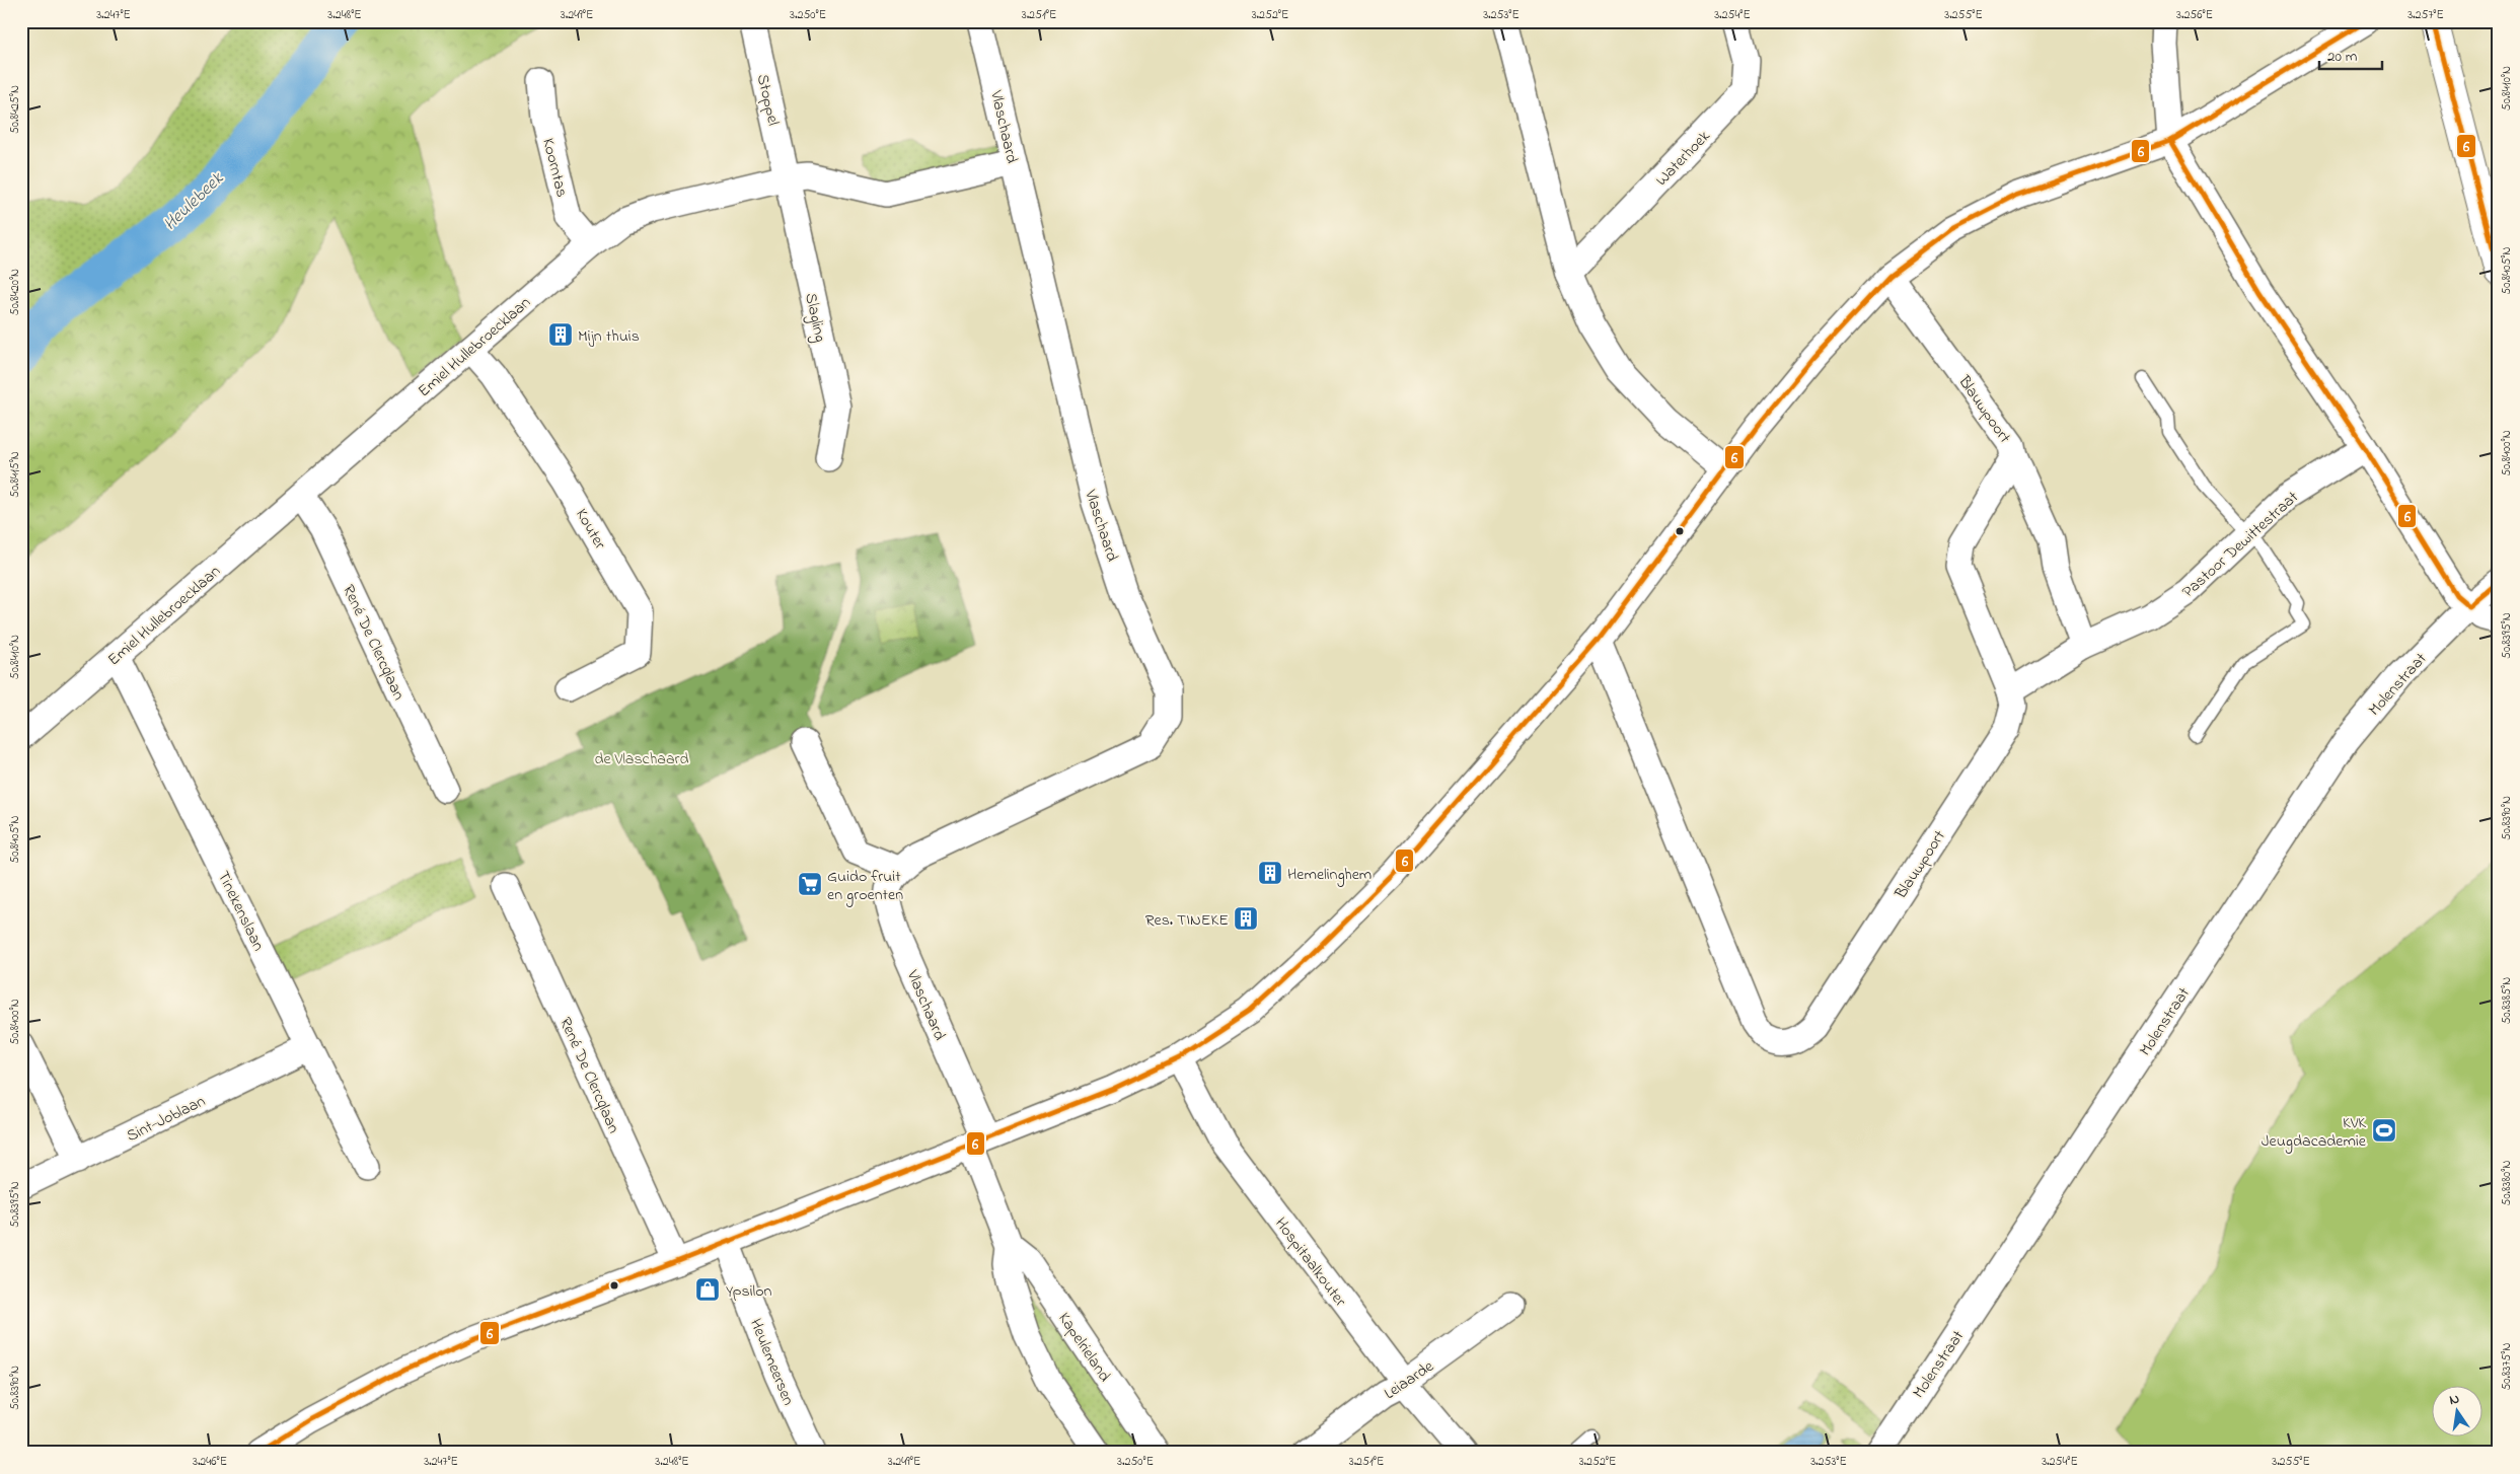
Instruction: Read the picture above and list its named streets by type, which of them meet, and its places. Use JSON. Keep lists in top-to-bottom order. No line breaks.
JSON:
{"streets":{"street":["Stoppel","Vlaschaard","Waterhoek","Koorntas","Slagling","Emiel Hullebroecklaan","Blauwpoort","Kouter","Pastoor Dewittestraat","René De Clercqlaan","Molenstraat","Tinekenslaan","Sint-Joblaan","Hospitaalkouter","Kapelrieland","Heulemeersen","Leiaarde"]},"crossings":[["Stoppel","Slagling"],["Stoppel","Emiel Hullebroecklaan"],["Vlaschaard","Emiel Hullebroecklaan"],["Vlaschaard","Kapelrieland"],["Koorntas","Emiel Hullebroecklaan"],["Slagling","Emiel Hullebroecklaan"],["Emiel Hullebroecklaan","Kouter"],["Emiel Hullebroecklaan","René De Clercqlaan"],["Emiel Hullebroecklaan","Tinekenslaan"],["Blauwpoort","Pastoor Dewittestraat"],["Tinekenslaan","Sint-Joblaan"],["Hospitaalkouter","Leiaarde"]],"water":["Heulebeek"],"parks":["de Vlaschaard"],"places":{"building":["Mijn thuis","Hemelinghem","Res. TINEKE"],"supermarket":["Guido fruit en groenten"],"sports":["KVK Jeugdacademie"],"shop":["Ypsilon"]},"lines":["transit line 6"],"scale_bar":"20 m","north":"top","coordinates":["3.247°E","3.248°E","3.249°E","3.250°E","3.251°E","3.252°E","3.253°E","3.254°E","3.255°E","3.256°E","3.257°E","50.8410°N","50.8425°N","50.8405°N","50.8420°N","50.8400°N","50.8415°N","50.8395°N","50.8390°N","50.8385°N","50.8380°N","50.8375°N","3.246°E"]}
